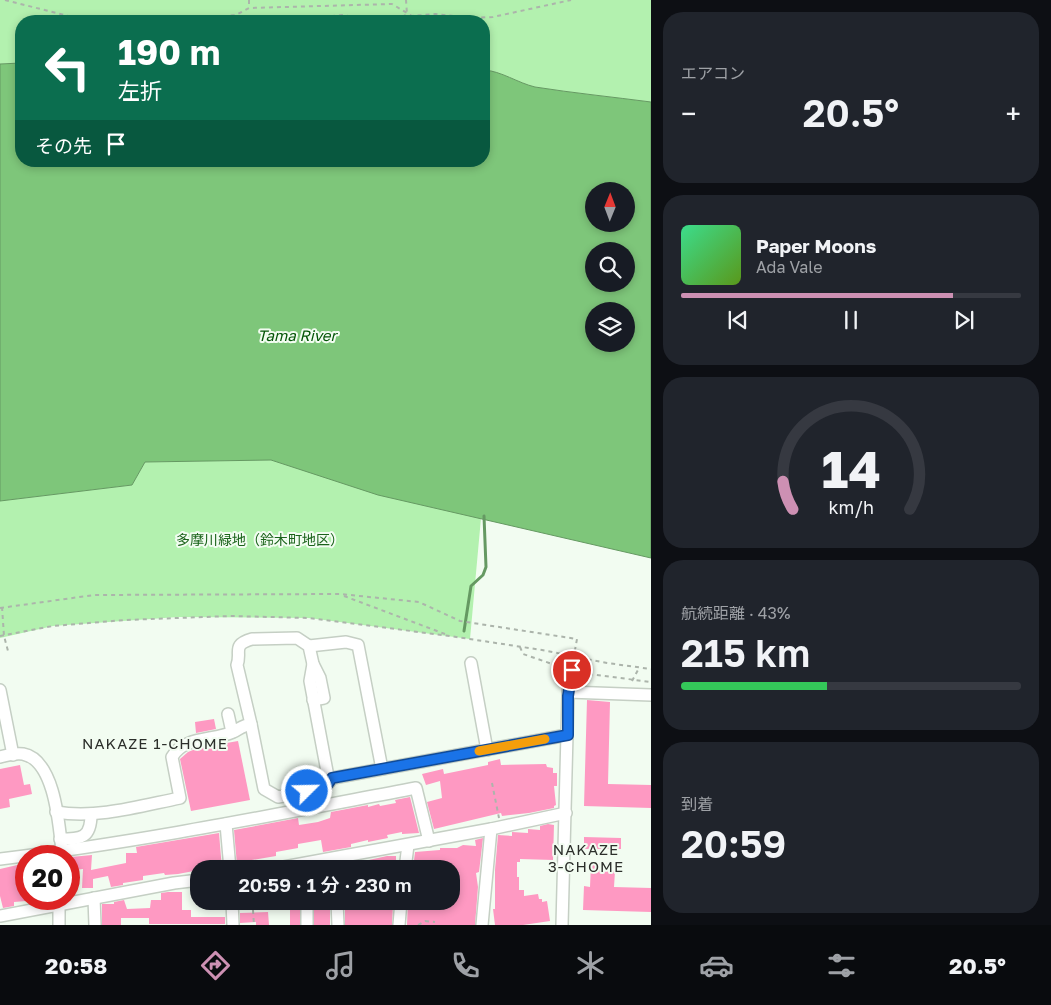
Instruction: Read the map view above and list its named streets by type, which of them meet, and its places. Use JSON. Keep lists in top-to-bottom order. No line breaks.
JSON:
{"districts":["NAKAZE 1-CHOME","NAKAZE 3-CHOME"],"water":["Tama River"],"parks":["多摩川緑地（鈴木町地区）"],"north":"top","page":{"tile":["エアコン",["航続距離 · 43%","215 km"],["到着","20:59"]],"turn":["190 m","左折"],"heat":["−","20.5°","+"],"then":"その先","song":["Paper Moons","Ada Vale"],"limit":"20","trip":"20:59 · 1 分 · 230 m","tabs":["20:58","20.5°"],"gauge":["14","km/h"]}}
